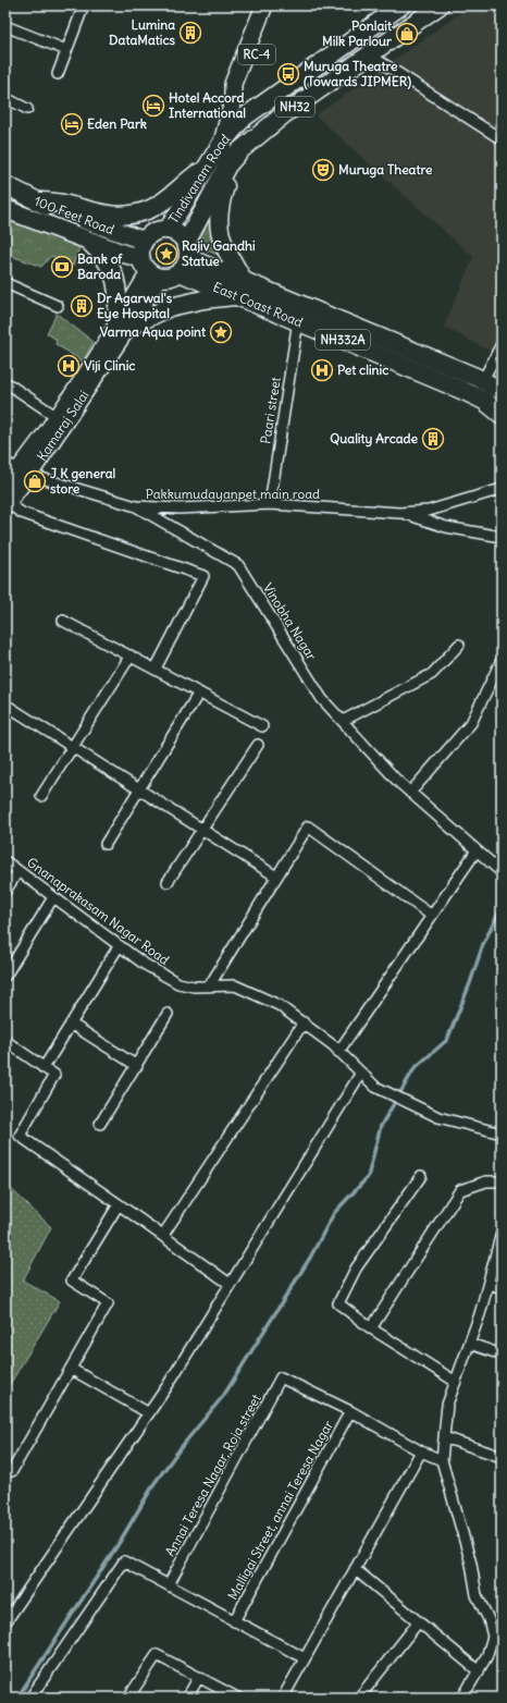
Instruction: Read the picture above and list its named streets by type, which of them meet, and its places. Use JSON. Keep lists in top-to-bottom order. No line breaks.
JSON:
{"streets":{"highway":["NH32","Tindivanam Road","100 Feet Road","East Coast Road","NH332A"],"main road":["RC-4","Kamaraj Salai"],"street":["Paari street","Pakkumudayanpet main road","Vinobha Nagar","Gnanaprakasam Nagar Road","Annai Teresa Nagar, Roja street","Malligai Street, annai Teresa Nagar"]},"crossings":[["RC-4","NH32"],["RC-4","Tindivanam Road"],["NH32","Tindivanam Road"],["NH32","100 Feet Road"],["NH32","East Coast Road"],["NH32","Kamaraj Salai"],["Tindivanam Road","100 Feet Road"],["Tindivanam Road","East Coast Road"],["Tindivanam Road","Kamaraj Salai"],["100 Feet Road","East Coast Road"],["100 Feet Road","Kamaraj Salai"],["East Coast Road","Paari street"],["East Coast Road","Kamaraj Salai"],["Paari street","Pakkumudayanpet main road"],["Kamaraj Salai","Pakkumudayanpet main road"],["Pakkumudayanpet main road","Vinobha Nagar"],["Annai Teresa Nagar, Roja street","Malligai Street, annai Teresa Nagar"]],"places":{"building":["Lumina DataMatics","Dr Agarwal's Eye Hospital","Quality Arcade"],"shop":["Ponlait Milk Parlour","J K general store"],"bus stop":["Muruga Theatre (Towards JIPMER)"],"hotel":["Hotel Accord International","Eden Park"],"theatre":["Muruga Theatre"],"place":["Rajiv Gandhi Statue","Varma Aqua point"],"bank":["Bank of Baroda"],"hospital":["Viji Clinic","Pet clinic"]}}
